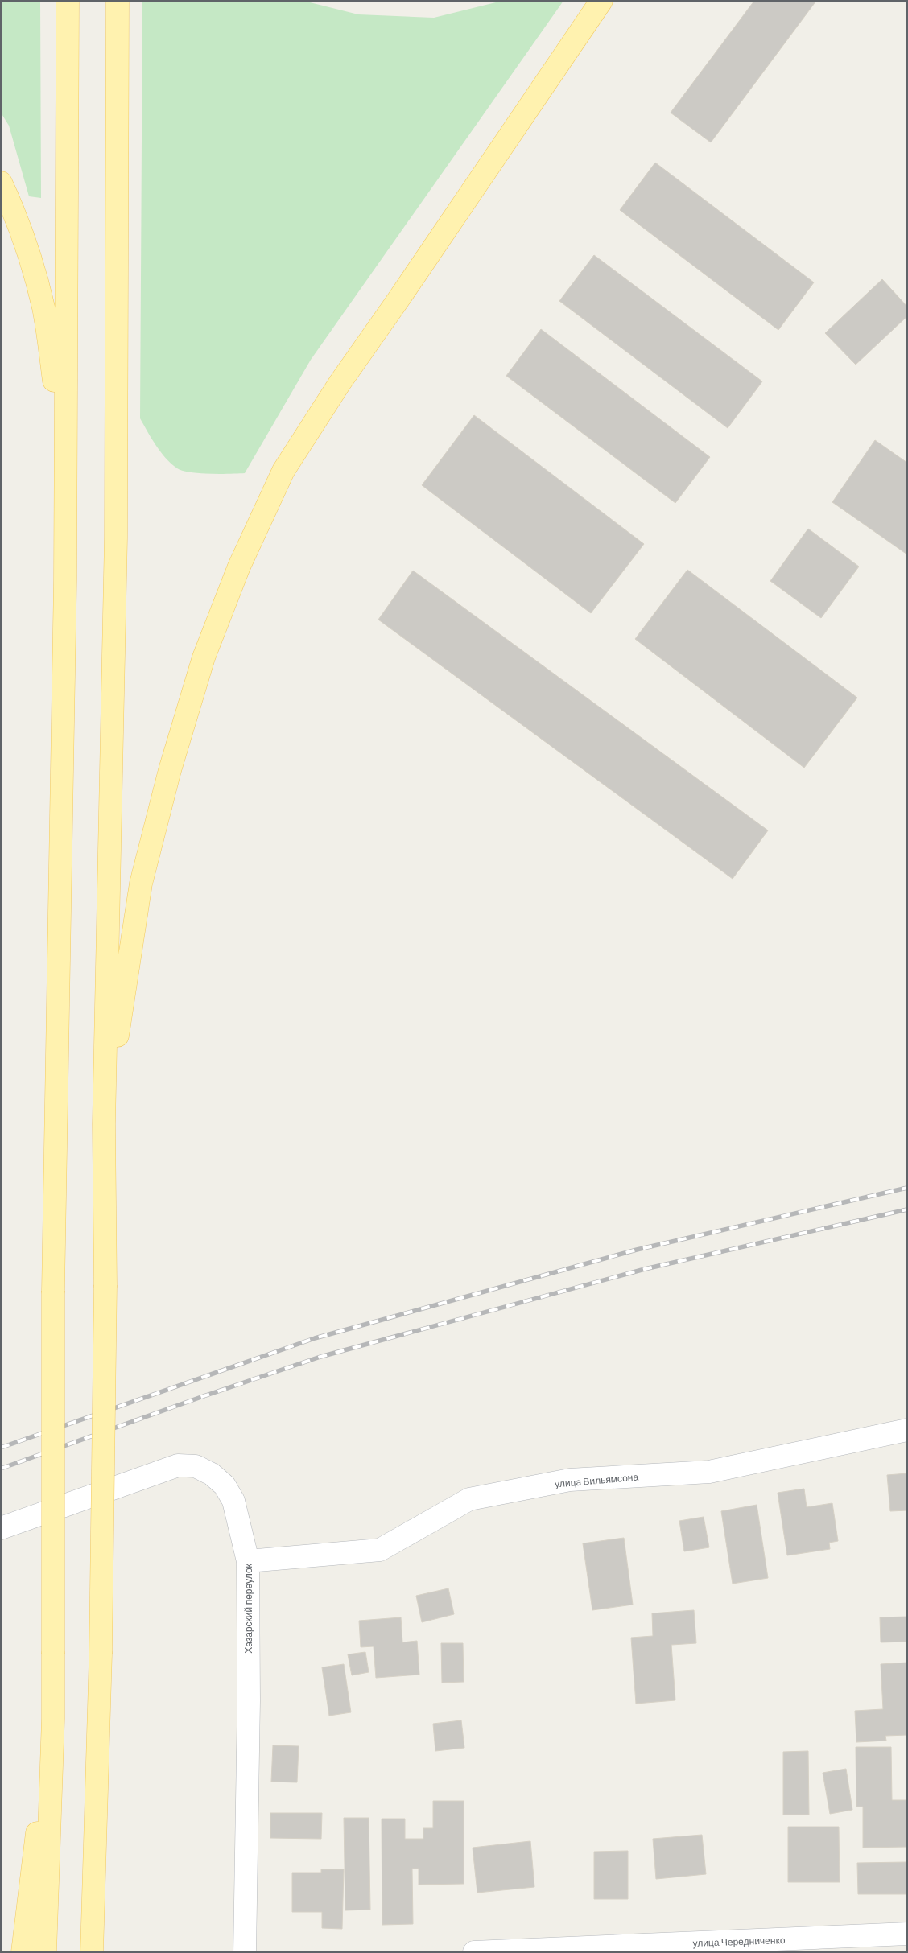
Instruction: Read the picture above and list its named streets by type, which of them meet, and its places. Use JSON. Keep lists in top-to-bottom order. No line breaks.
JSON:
{"streets":{"street":["улица Вильямсона","Хазарский переулок","улица Чередниченко"]},"crossings":[["улица Вильямсона","Хазарский переулок"]]}
